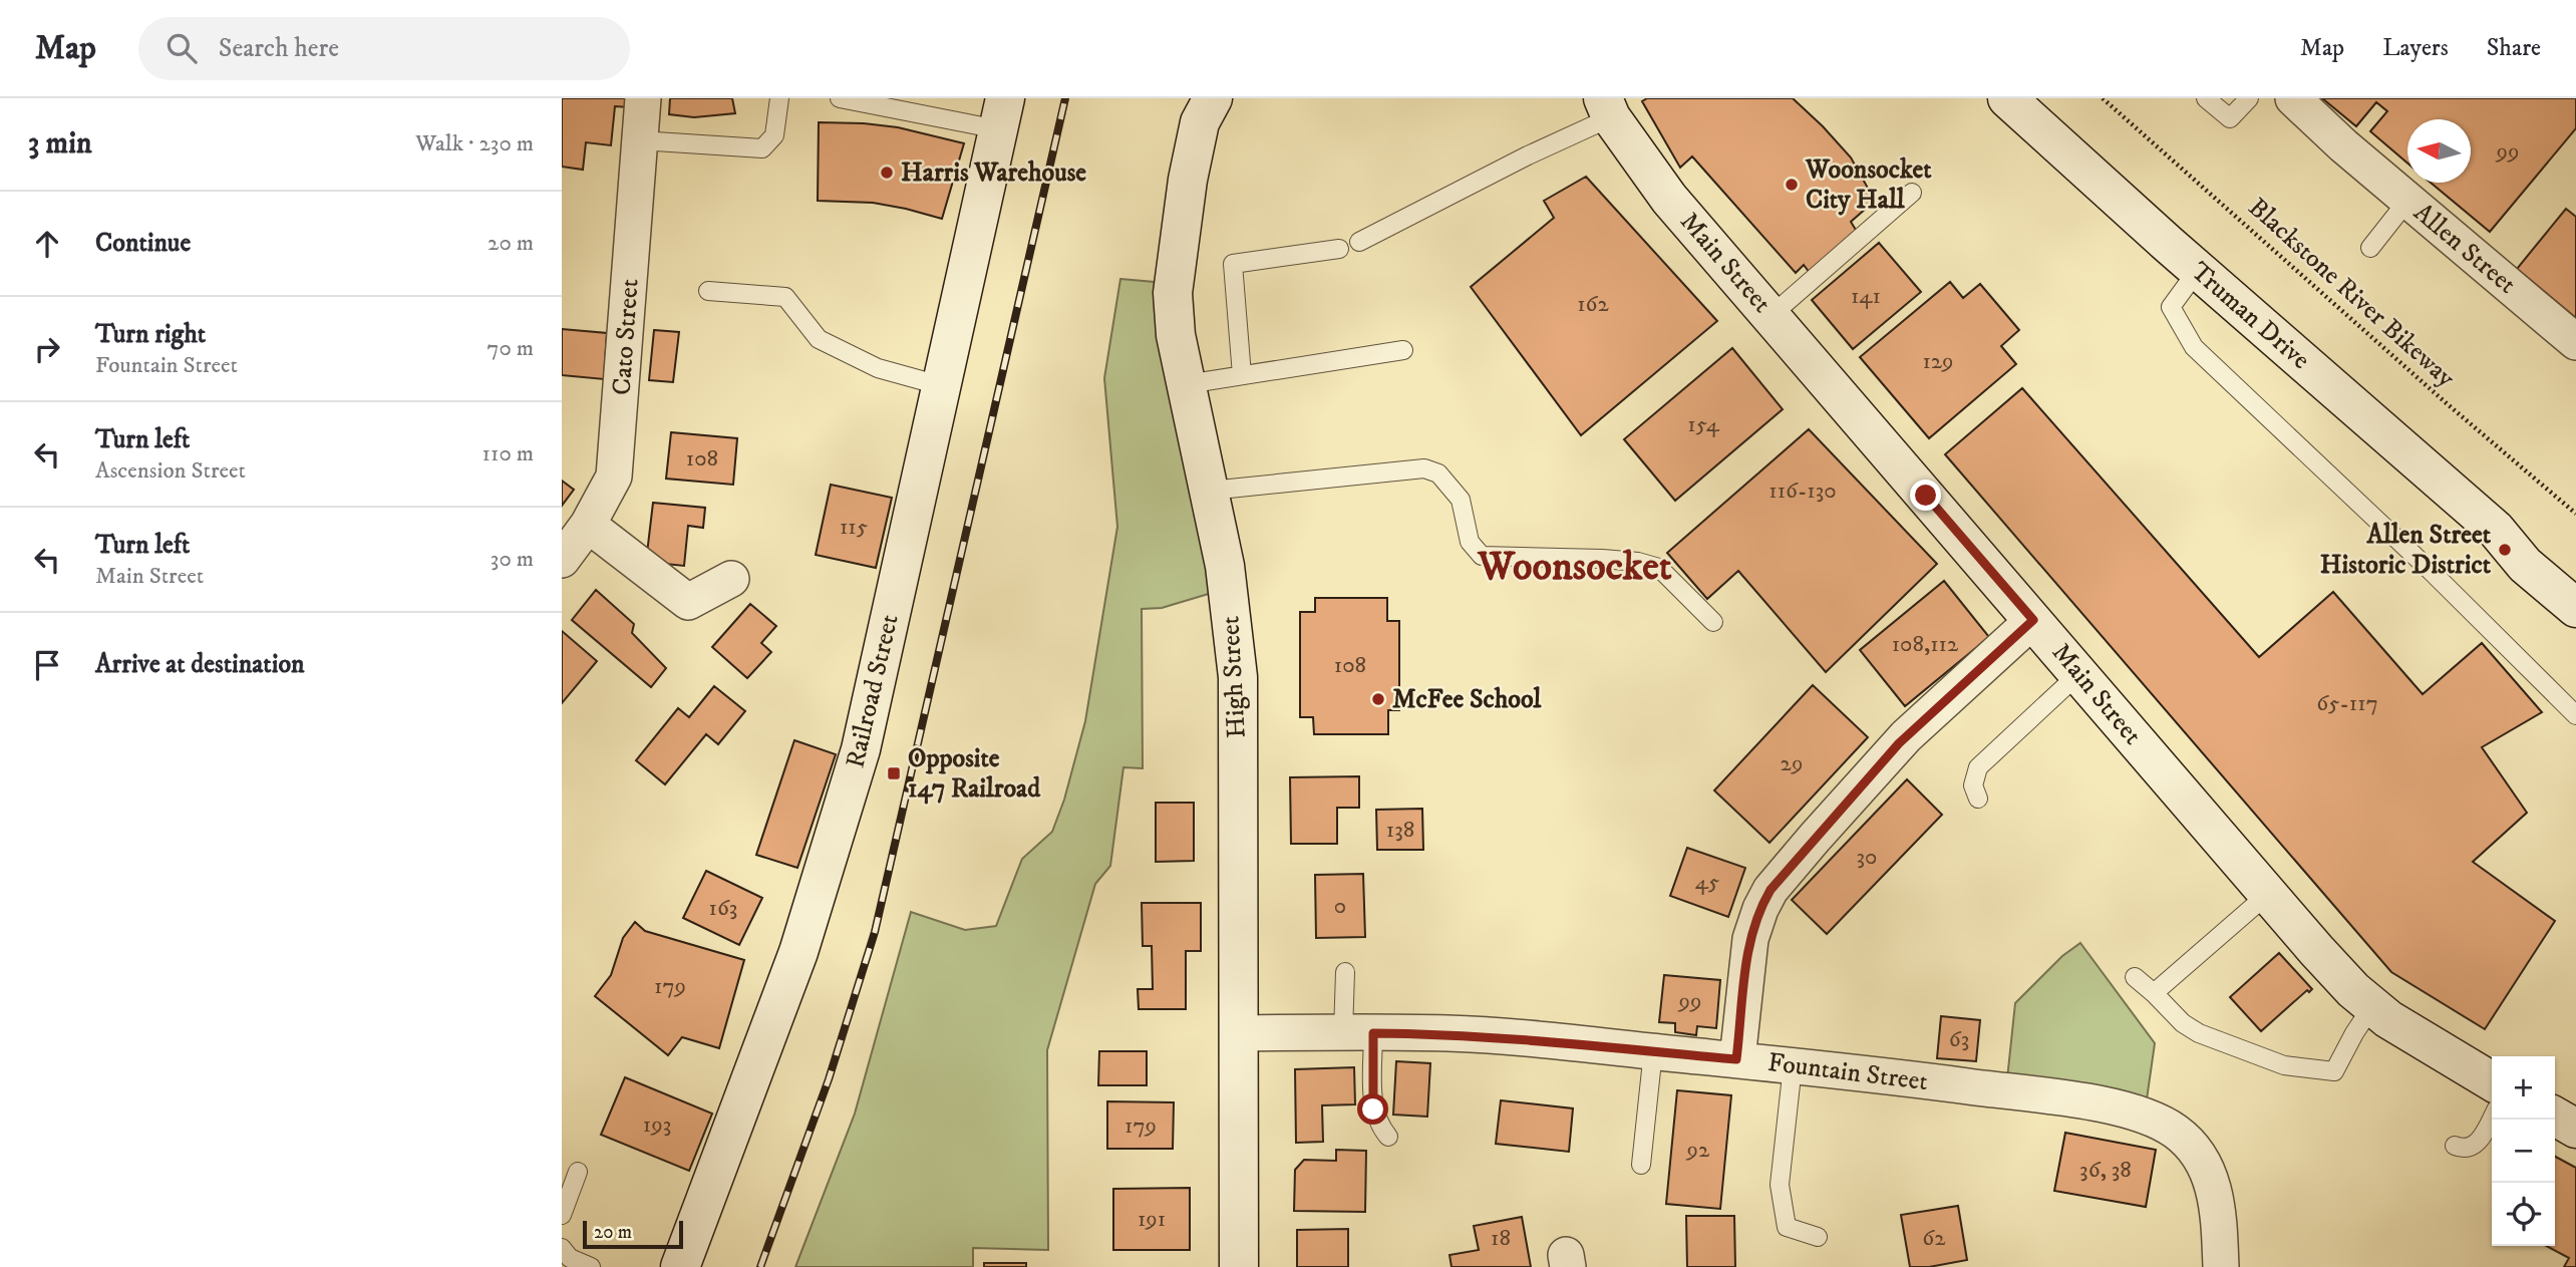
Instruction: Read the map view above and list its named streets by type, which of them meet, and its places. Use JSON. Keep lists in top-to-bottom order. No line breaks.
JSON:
{"streets":{"main road":["Main Street","Truman Drive","High Street","Railroad Street"],"street":["Allen Street","Cato Street","Fountain Street"],"path":["Blackstone River Bikeway"]},"crossings":[["High Street","Fountain Street"]],"districts":["Woonsocket"],"places":{"other":["Harris Warehouse","Woonsocket City Hall","Allen Street Historic District","McFee School"],"transit":["Opposite 147 Railroad"]},"house_numbers":["99","141","162","129","154","108","116-130","115","108,112","108","65-117","29","138","30","45","0","163","179","99","63","193","179","92","36, 38","191","18","62"],"scale_bar":"20 m","north":"left","page":{"header":"Map","search":"Search here","nav":["Map","Layers","Share"],"heading":["3 min","Walk · 230 m"],"list":[["Continue","20 m"],["Turn right","Fountain Street","70 m"],["Turn left","Ascension Street","110 m"],["Turn left","Main Street","30 m"],"Arrive at destination"],"map_buttons":["+","−"],"scale":"20 m"}}
